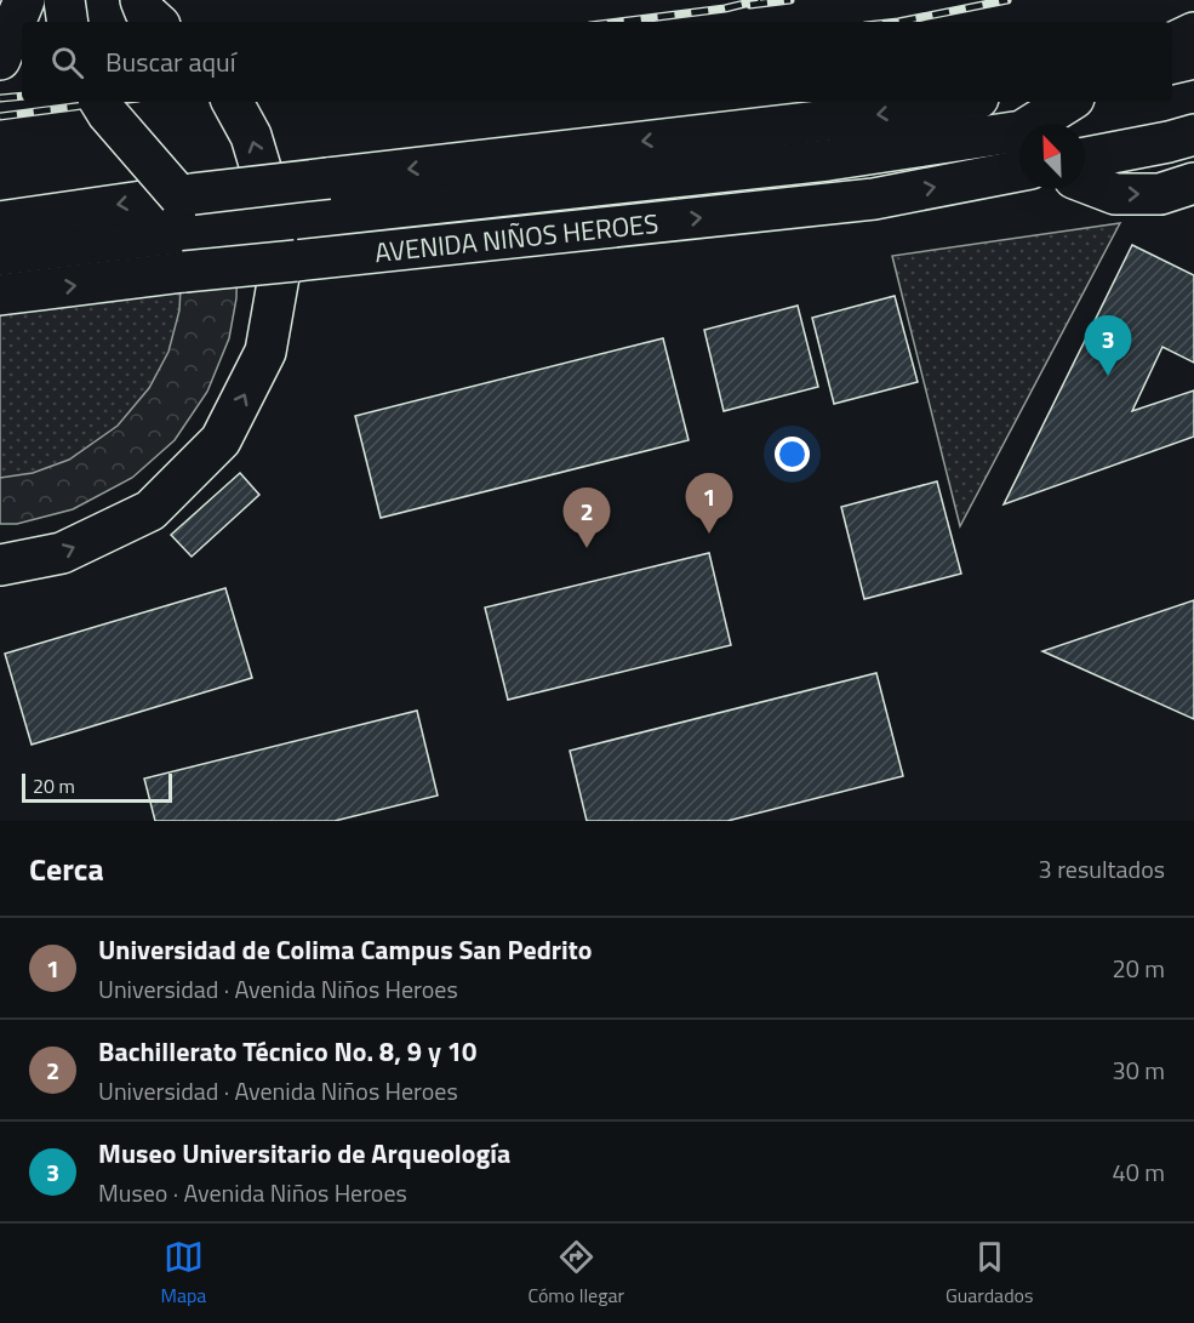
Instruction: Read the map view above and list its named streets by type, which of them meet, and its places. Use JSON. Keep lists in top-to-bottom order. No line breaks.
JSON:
{"streets":{"street":["AVENIDA NIÑOS HEROES"]},"scale_bar":"20 m","north":"top left","page":{"search":"Buscar aquí","pins":["3","1","2"],"scale":"20 m","heading":["Cerca","3 resultados"],"list":[{"mark":"1","name":"Universidad de Colima Campus San Pedrito","note":"Universidad · Avenida Niños Heroes","value":"20 m"},{"mark":"2","name":"Bachillerato Técnico No. 8, 9 y 10","note":"Universidad · Avenida Niños Heroes","value":"30 m"},{"mark":"3","name":"Museo Universitario de Arqueología","note":"Museo · Avenida Niños Heroes","value":"40 m"}],"nav":["Mapa","Cómo llegar","Guardados"]}}
